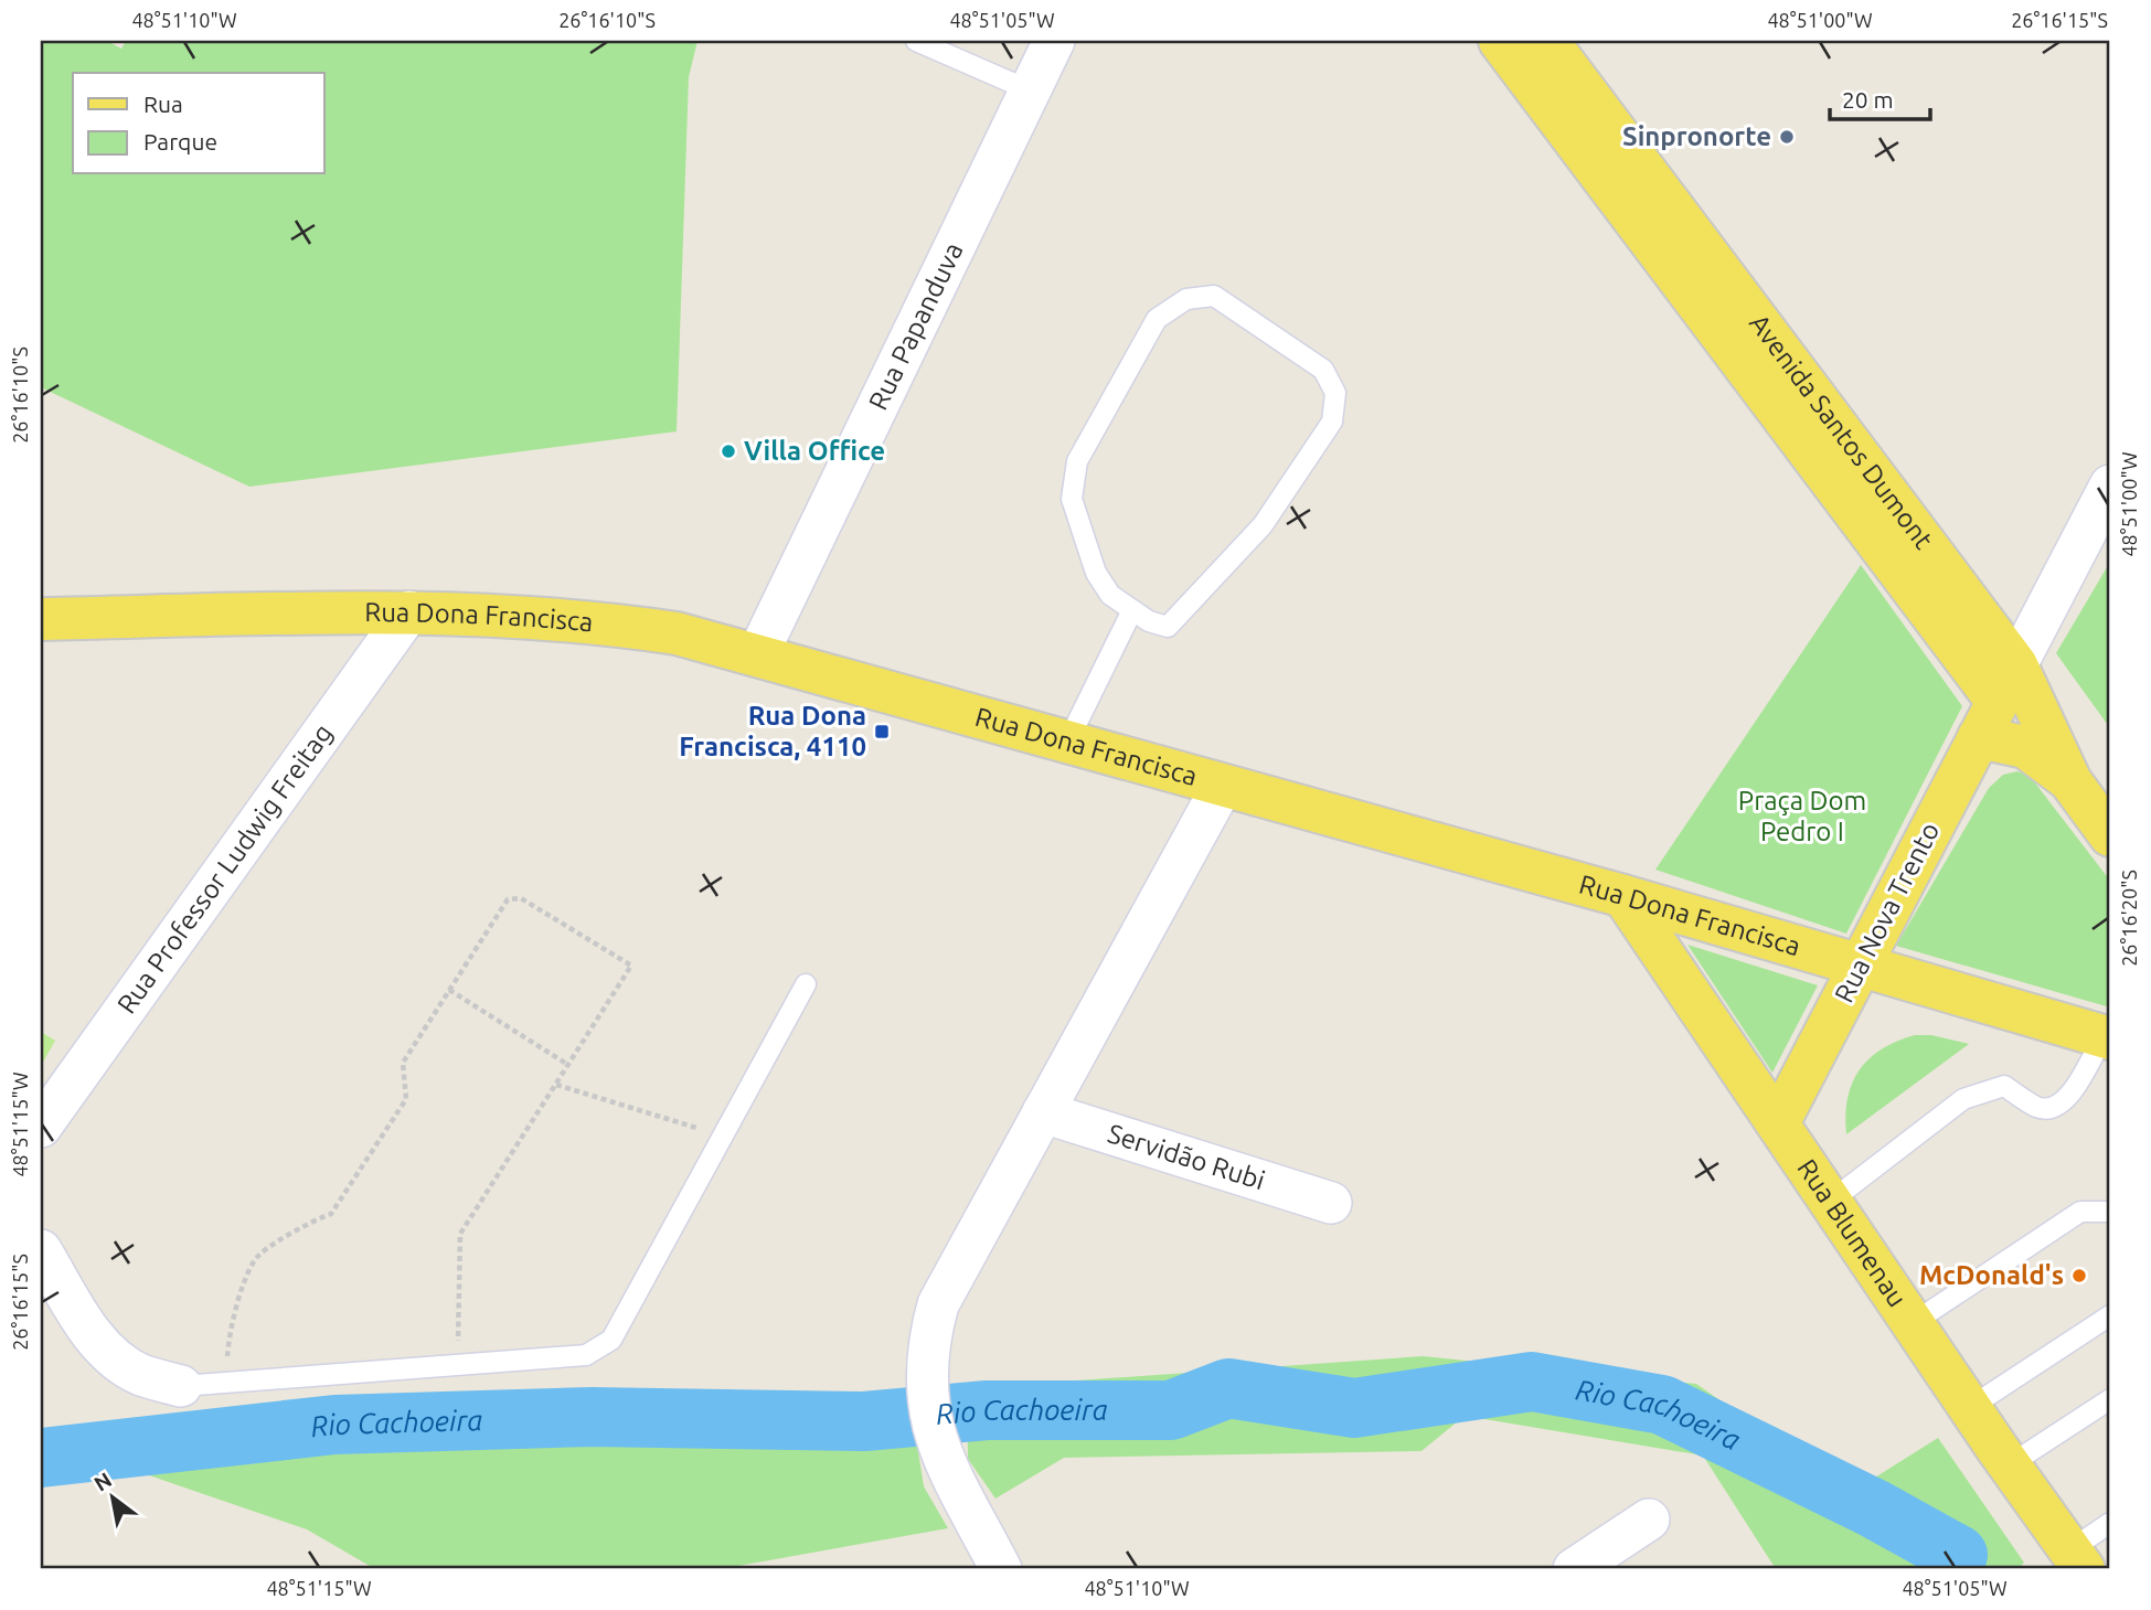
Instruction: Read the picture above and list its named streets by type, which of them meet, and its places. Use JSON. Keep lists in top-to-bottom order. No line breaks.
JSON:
{"streets":{"main road":["Avenida Santos Dumont","Rua Dona Francisca","Rua Nova Trento","Rua Blumenau"],"street":["Rua Papanduva","Rua Professor Ludwig Freitag","Servidão Rubi"]},"crossings":[["Rua Papanduva","Rua Dona Francisca"],["Avenida Santos Dumont","Rua Nova Trento"],["Rua Dona Francisca","Rua Professor Ludwig Freitag"],["Rua Dona Francisca","Rua Nova Trento"],["Rua Dona Francisca","Rua Blumenau"],["Rua Nova Trento","Rua Blumenau"]],"water":["Rio Cachoeira"],"parks":["Praça Dom Pedro I"],"places":{"other":["Sinpronorte","Villa Office","McDonald's"],"transit":["Rua Dona Francisca, 4110"]},"legend":["Rua","Parque"],"scale_bar":"20 m","north":"top left","coordinates":["48°51'10\"W","26°16'10\"S","48°51'05\"W","48°51'00\"W","26°16'15\"S","26°16'20\"S","48°51'15\"W"]}
